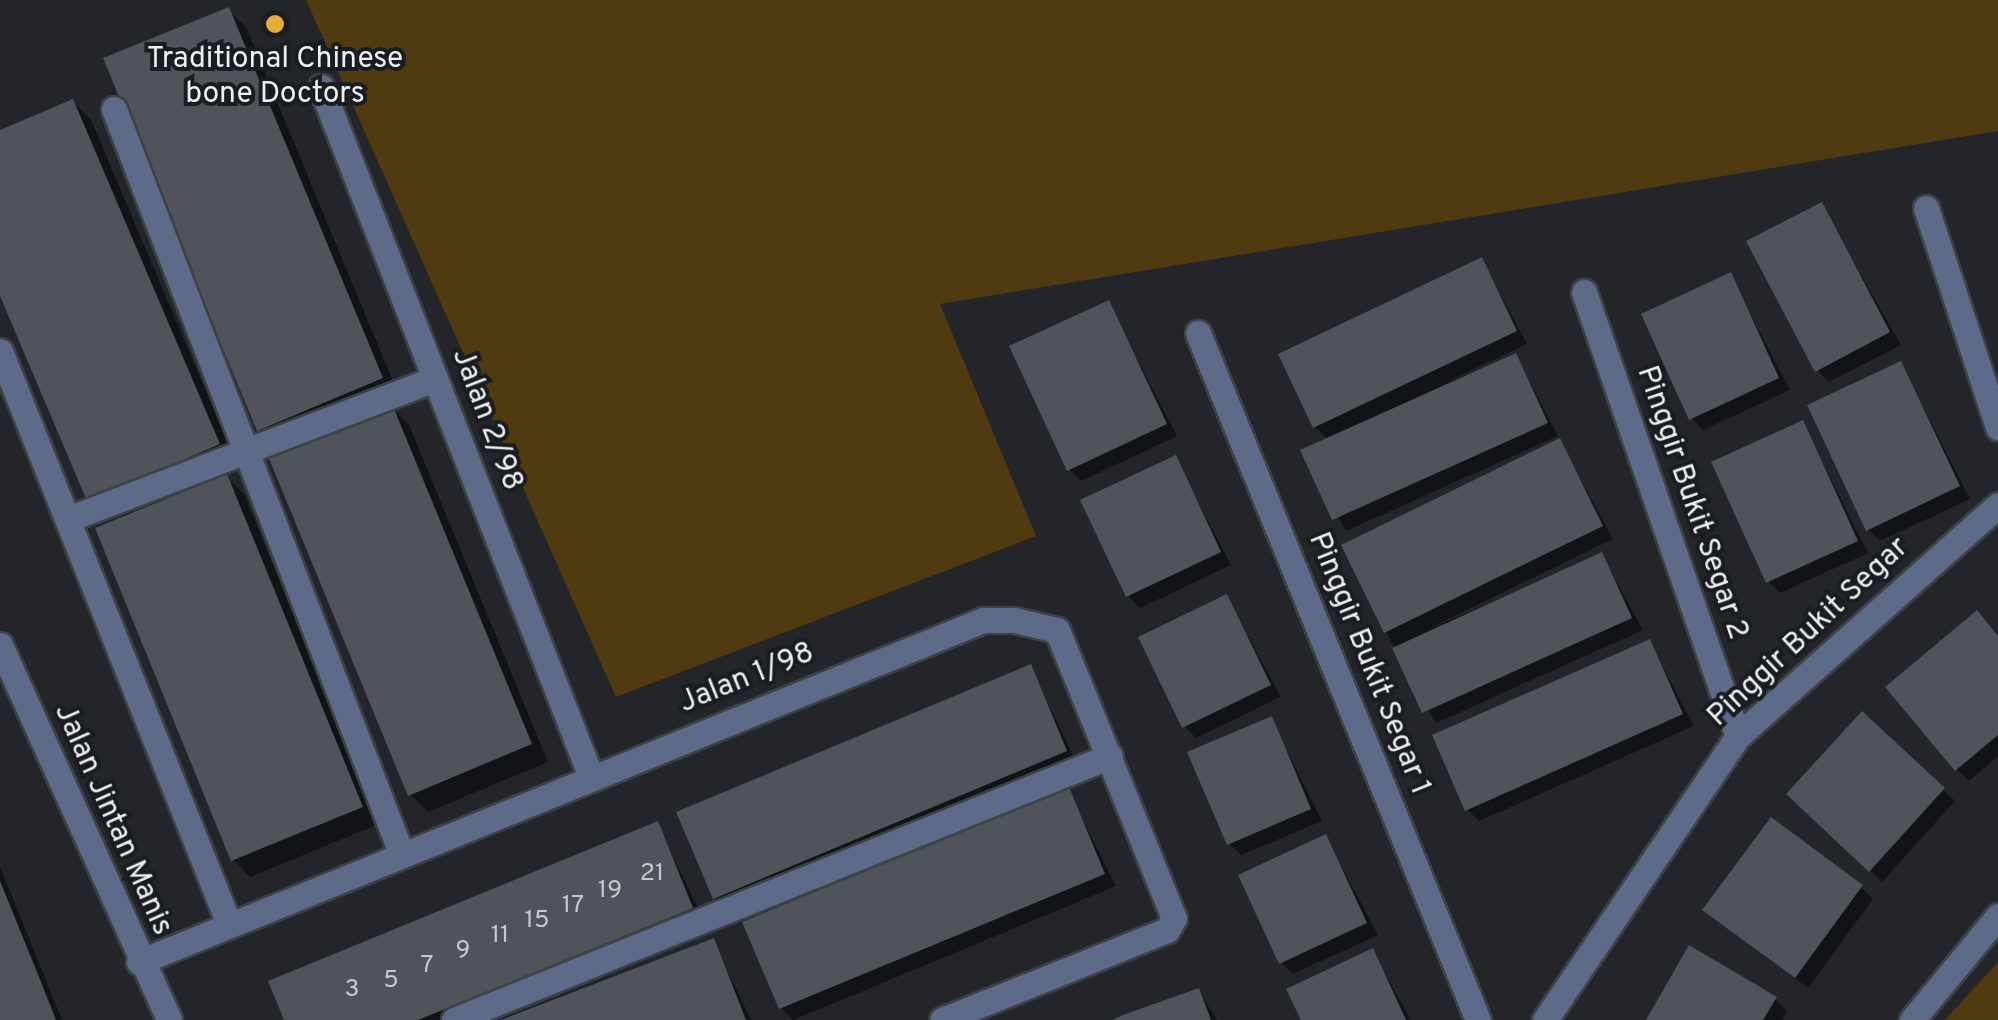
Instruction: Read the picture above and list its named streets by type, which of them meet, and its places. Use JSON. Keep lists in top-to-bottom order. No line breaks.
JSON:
{"streets":{"street":["Jalan 2/98","Pinggir Bukit Segar 2","Pinggir Bukit Segar","Pinggir Bukit Segar 1","Jalan 1/98","Jalan Jintan Manis"]},"crossings":[["Jalan 2/98","Jalan 1/98"],["Pinggir Bukit Segar 2","Pinggir Bukit Segar"],["Jalan 1/98","Jalan Jintan Manis"]],"places":["Traditional Chinese bone Doctors"],"house_numbers":["21","19","17","15","11","9","7","5","3"]}
